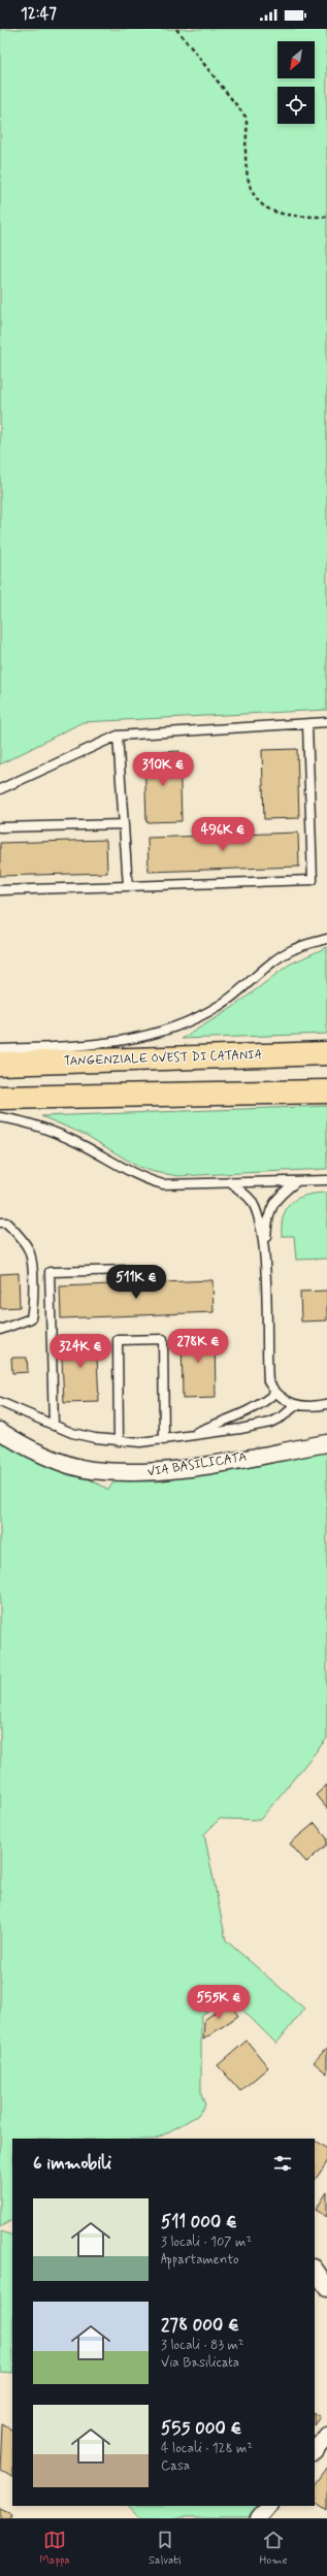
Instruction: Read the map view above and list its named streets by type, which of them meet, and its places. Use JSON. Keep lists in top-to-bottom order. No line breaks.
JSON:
{"streets":{"highway":["TANGENZIALE OVEST DI CATANIA"],"street":["VIA BASILICATA"]},"north":"bottom left","page":{"status":"12:47","price":["310K €","496K €","511K €","278K €","324K €","555K €"],"heading":"6 immobili","list":[{"name":"511 000 €","note":"3 locali · 107 m² · Appartamento"},{"name":"278 000 €","note":"3 locali · 83 m² · Via Basilicata"},{"name":"555 000 €","note":"4 locali · 128 m² · Casa"}],"tabs":["Mappa","Salvati","Home"]}}
